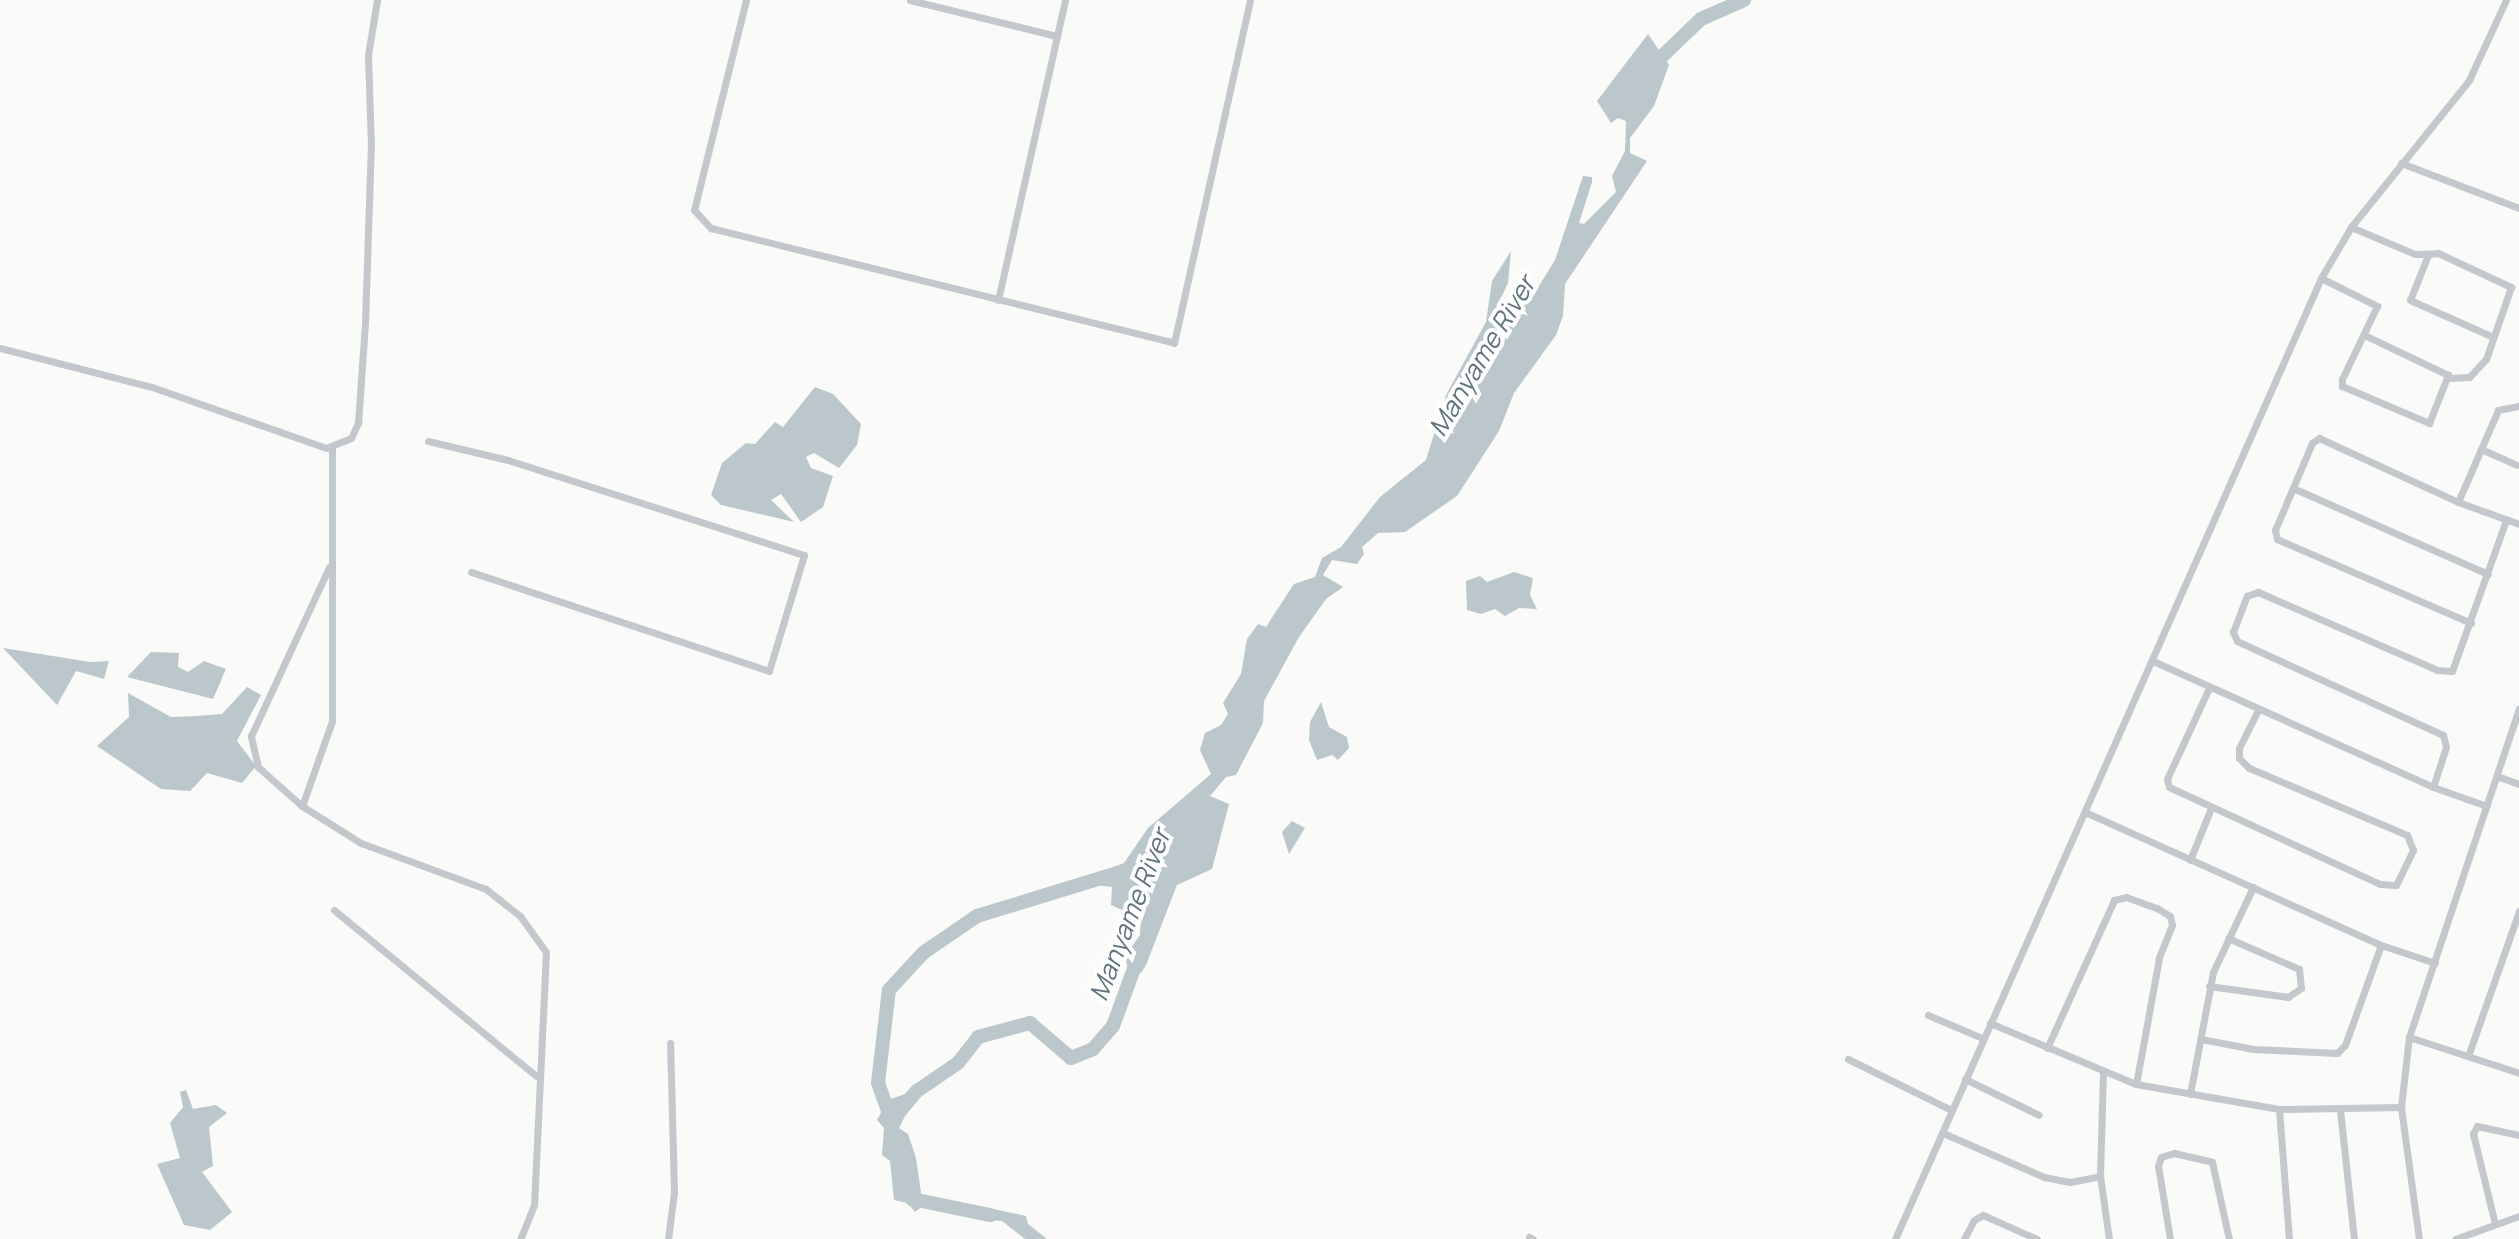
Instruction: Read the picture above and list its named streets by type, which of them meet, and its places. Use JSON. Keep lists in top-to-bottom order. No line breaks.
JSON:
{"water":["Manyame River"]}
